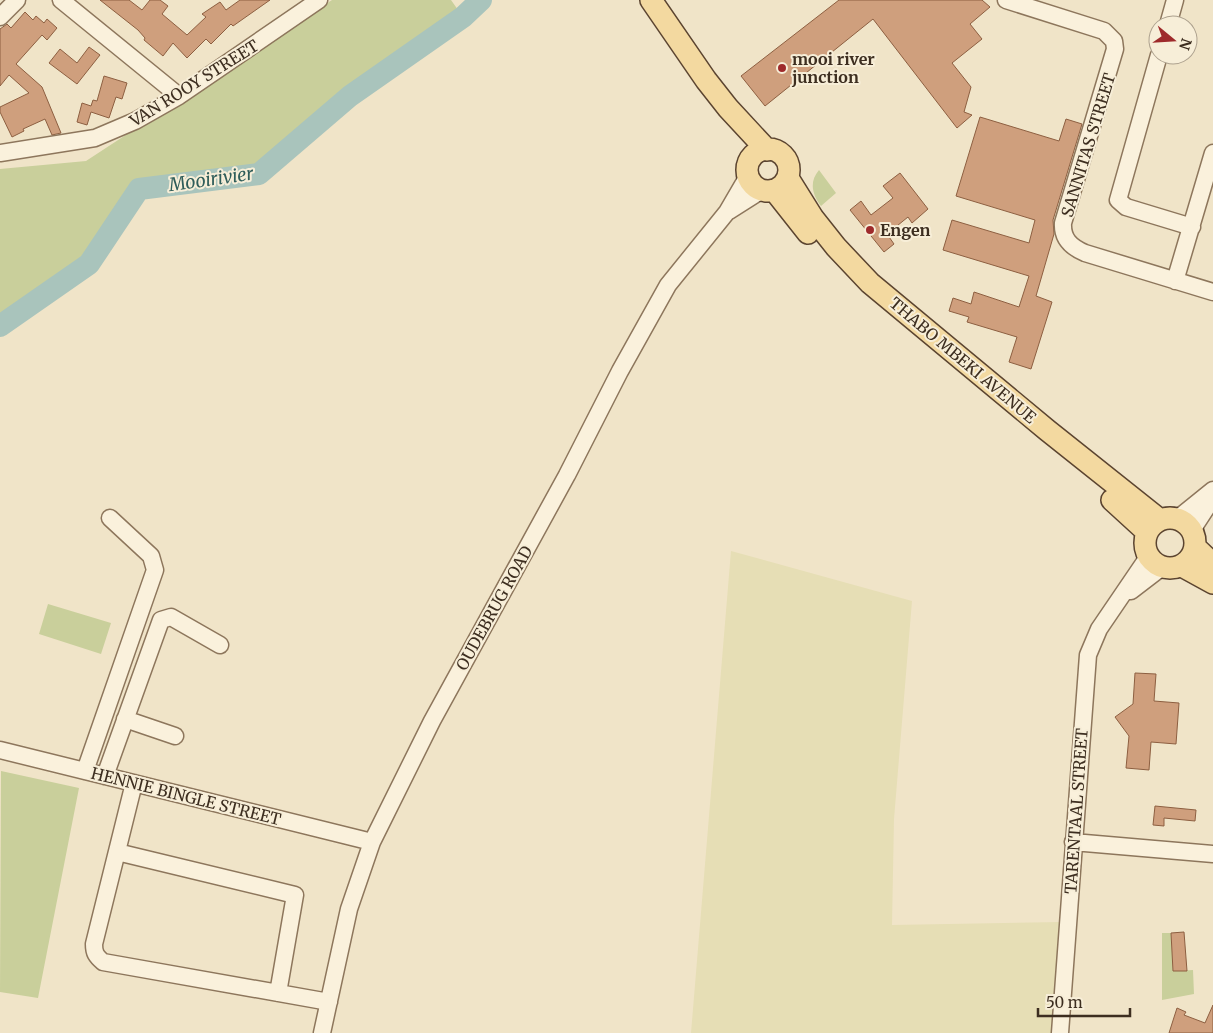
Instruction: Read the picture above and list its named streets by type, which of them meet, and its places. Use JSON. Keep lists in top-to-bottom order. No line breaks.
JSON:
{"streets":{"main road":["THABO MBEKI AVENUE"],"street":["VAN ROOY STREET","SANNITAS STREET","OUDEBRUG ROAD","HENNIE BINGLE STREET","TARENTAAL STREET"]},"crossings":[["THABO MBEKI AVENUE","OUDEBRUG ROAD"],["OUDEBRUG ROAD","HENNIE BINGLE STREET"]],"water":["Mooirivier"],"places":["mooi river junction","Engen"],"scale_bar":"50 m","north":"right"}
